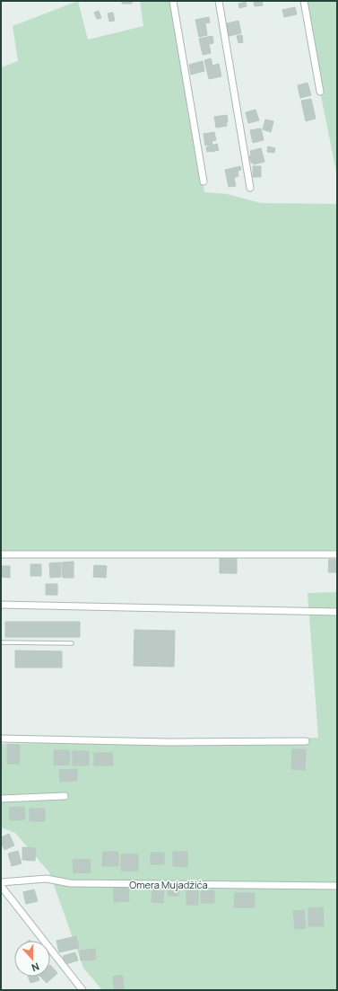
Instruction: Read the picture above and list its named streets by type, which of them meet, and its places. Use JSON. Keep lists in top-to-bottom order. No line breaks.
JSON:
{"streets":{"street":["Omera Mujadžića"]},"north":"bottom"}
